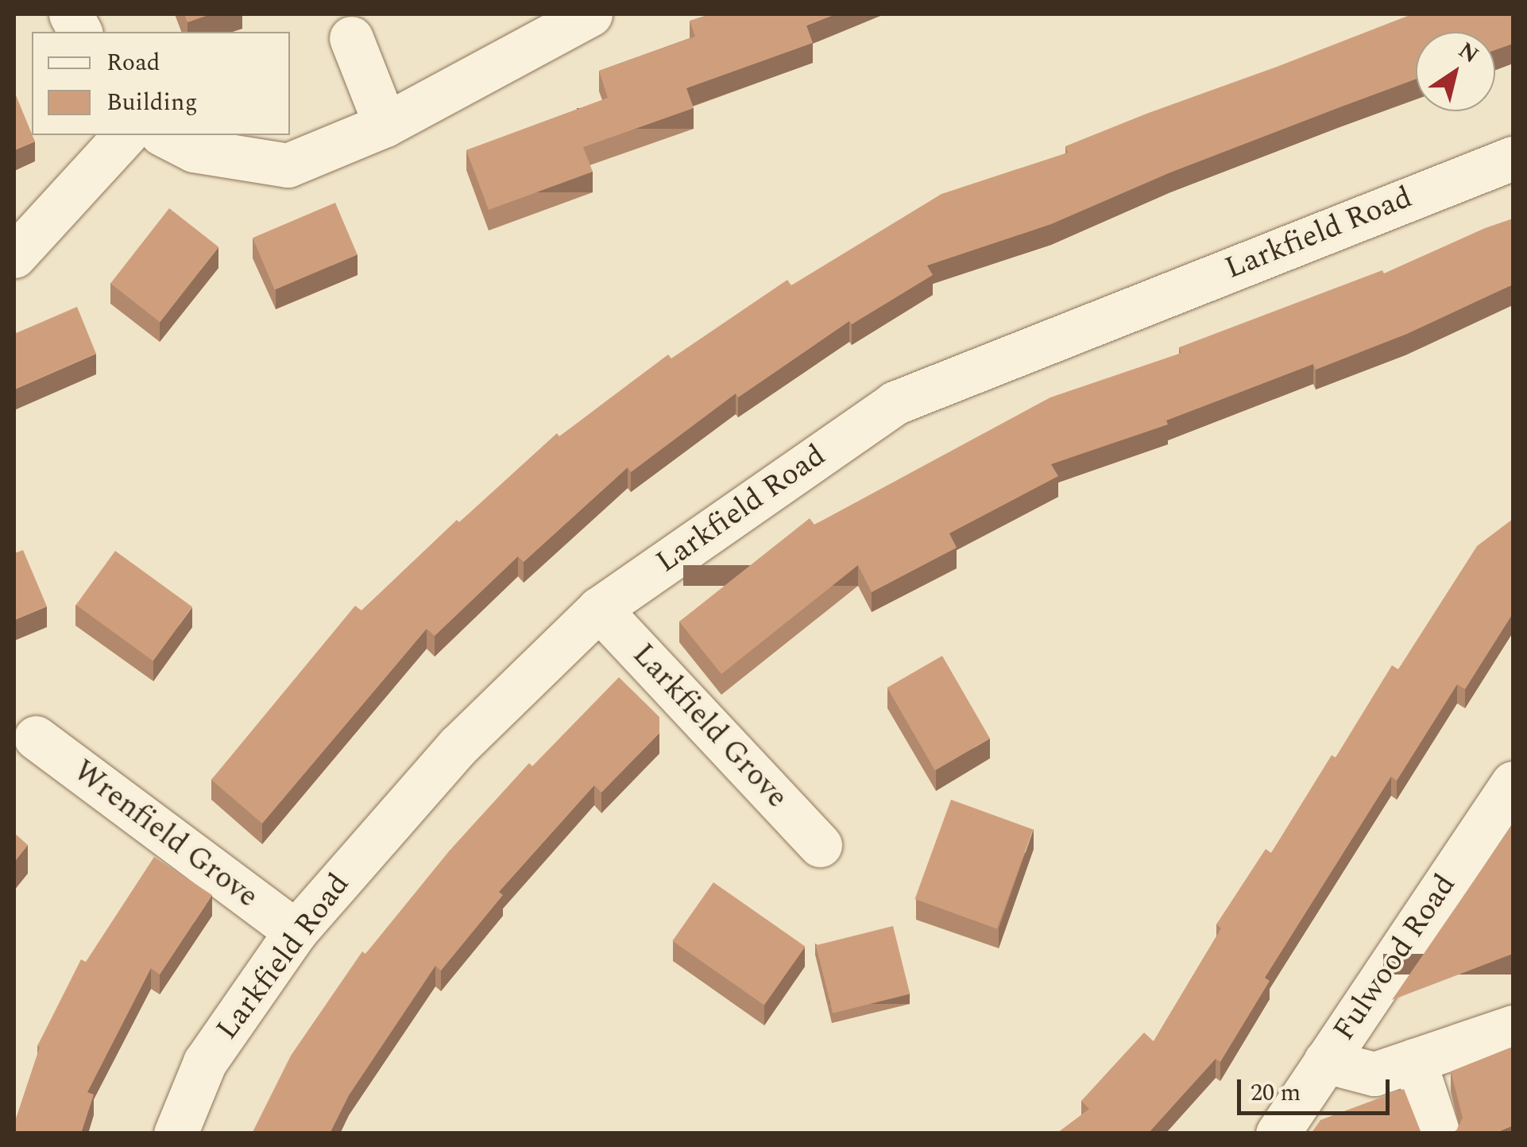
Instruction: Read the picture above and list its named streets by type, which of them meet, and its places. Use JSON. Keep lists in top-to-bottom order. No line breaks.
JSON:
{"streets":{"street":["Larkfield Road","Larkfield Grove","Wrenfield Grove","Fulwood Road"]},"crossings":[["Larkfield Road","Larkfield Grove"],["Larkfield Road","Wrenfield Grove"]],"legend":["Road","Building"],"scale_bar":"20 m","north":"top right"}
